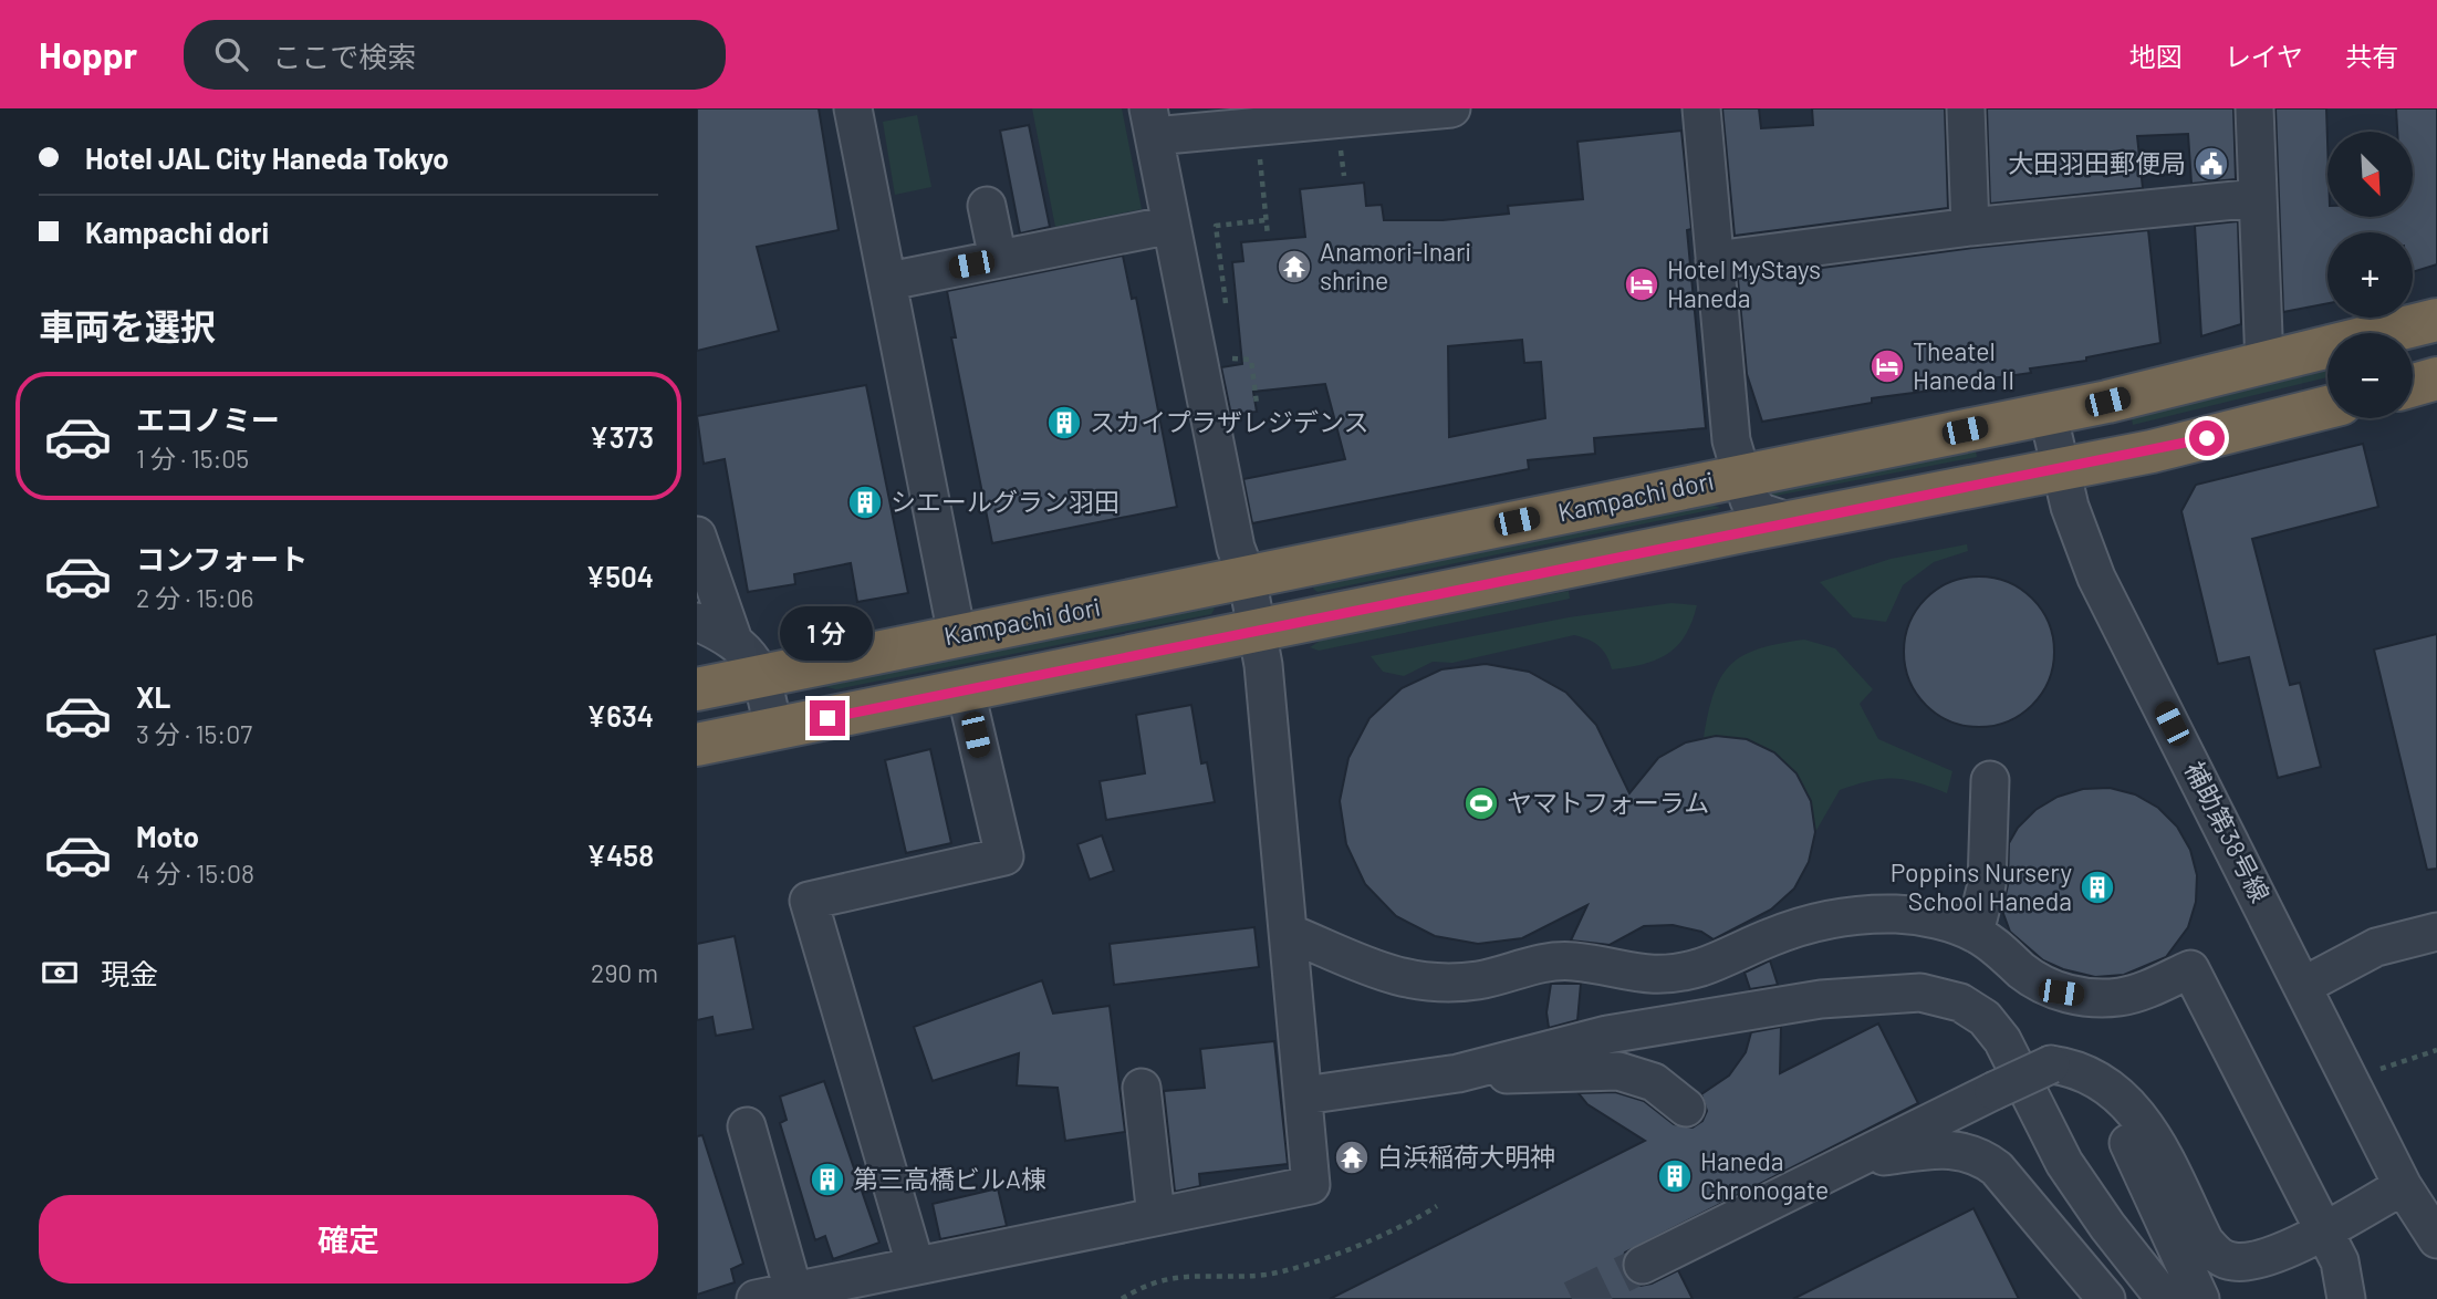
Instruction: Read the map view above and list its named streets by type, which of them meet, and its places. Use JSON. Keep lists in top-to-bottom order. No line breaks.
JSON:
{"streets":{"highway":["Kampachi dori"],"street":["補助第38号線"]},"crossings":[["Kampachi dori","補助第38号線"]],"places":{"public building":["大田羽田郵便局"],"temple":["Anamori-Inari shrine","白浜稲荷大明神"],"hotel":["Hotel MyStays Haneda","Theatel Haneda II"],"building":["スカイプラザレジデンス","シエールグラン羽田","Poppins Nursery School Haneda","Haneda Chronogate","第三高橋ビルA棟"],"sports":["ヤマトフォーラム"]},"north":"bottom right","page":{"header":"Hoppr","search":"ここで検索","nav":["地図","レイヤ","共有"],"banner":["Hotel JAL City Haneda Tokyo","Kampachi dori"],"map_buttons":["+","−"],"heading":"車両を選択","list":[{"name":"エコノミー","note":"1 分 · 15:05","value":"¥373"},{"name":"コンフォート","note":"2 分 · 15:06","value":"¥504"},{"name":"XL","note":"3 分 · 15:07","value":"¥634"},{"name":"Moto","note":"4 分 · 15:08","value":"¥458"}],"bubble":"1 分","pay":["現金","290 m"],"buttons":"確定"}}
